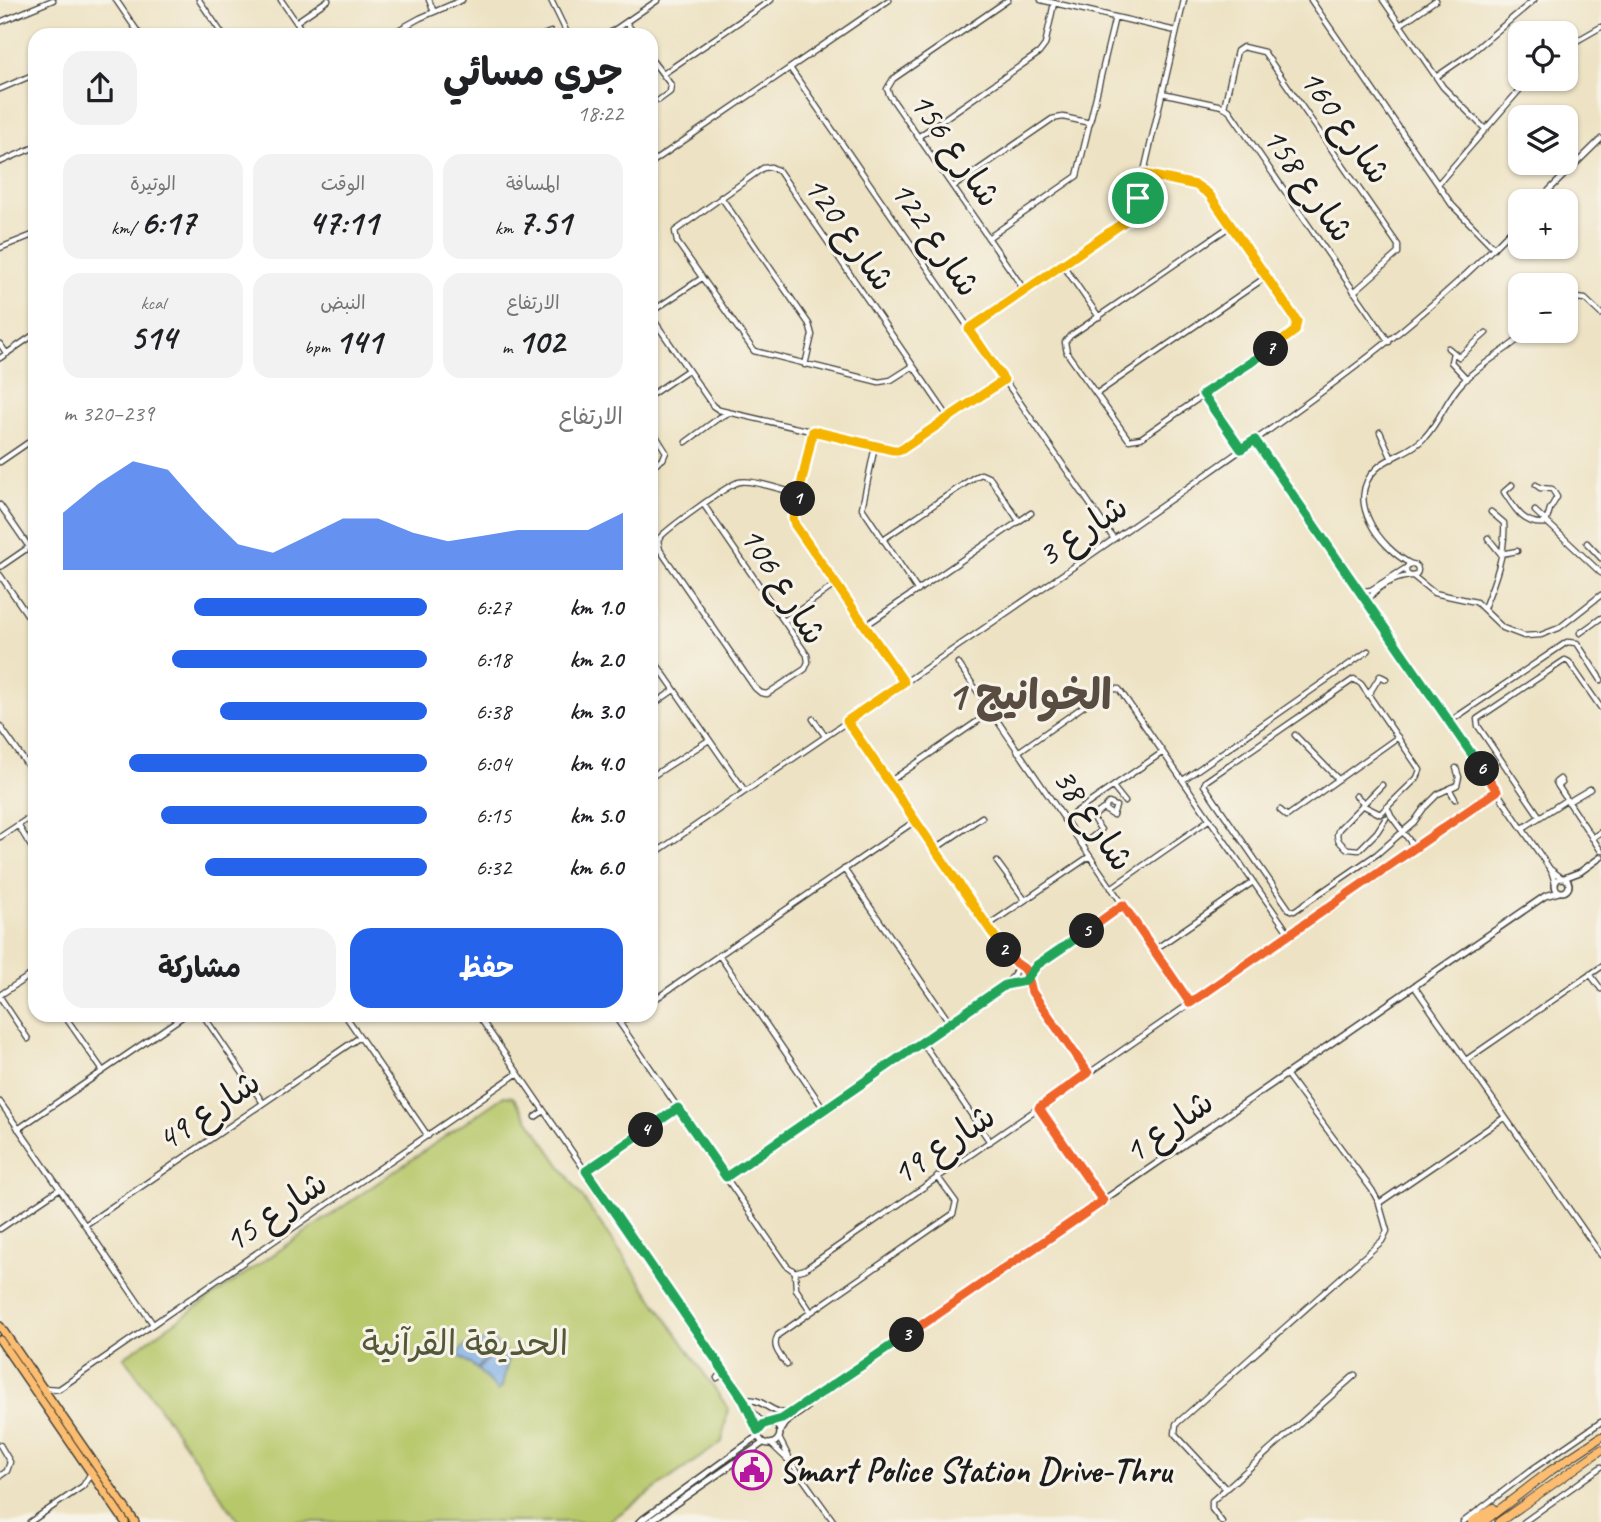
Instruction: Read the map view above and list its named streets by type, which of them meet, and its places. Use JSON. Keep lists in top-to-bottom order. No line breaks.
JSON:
{"streets":{"street":["شارع 160","شارع 156","شارع 158","شارع 120","شارع 122","شارع 3","شارع 106","شارع 38","شارع 49","شارع 1","شارع 19","شارع 15"]},"crossings":[["شارع 160","شارع 158"],["شارع 158","شارع 3"],["شارع 122","شارع 3"],["شارع 38","شارع 19"]],"districts":["الخوانيج 1"],"parks":["الحديقة القرآنية"],"places":{"public building":["Smart Police Station Drive-Thru"]},"page":{"map_buttons":["+","−"],"heading":["جري مسائي","18:22"],"stats":[["المسافة","7.51 km"],["الوقت","47:11"],["الوتيرة","6:17 /km"],["الارتفاع","102 m"],["النبض","141 bpm"],["kcal","514"]],"pins":["7","1","6","5","2","4","3"],"chart":["الارتفاع","239–320 m"],"list":[{"name":"1.0 km","note":"6:27"},{"name":"2.0 km","note":"6:18"},{"name":"3.0 km","note":"6:38"},{"name":"4.0 km","note":"6:04"},{"name":"5.0 km","note":"6:15"},{"name":"6.0 km","note":"6:32"}],"buttons":["حفظ","مشاركة"]}}
